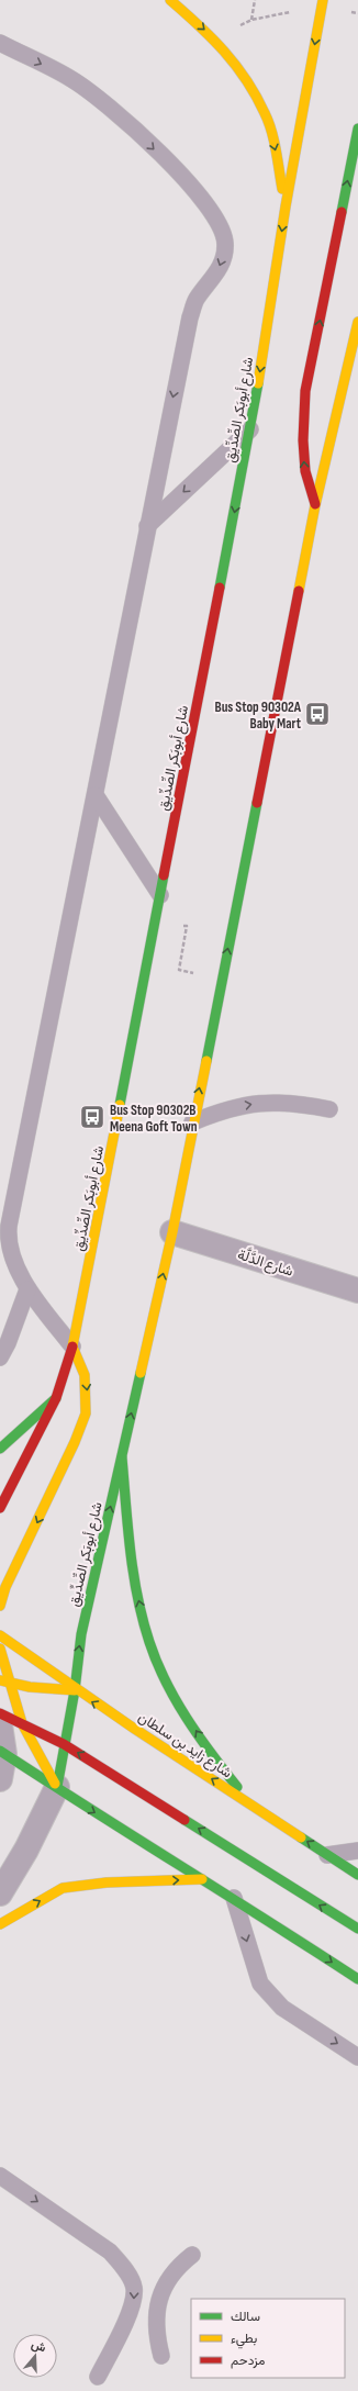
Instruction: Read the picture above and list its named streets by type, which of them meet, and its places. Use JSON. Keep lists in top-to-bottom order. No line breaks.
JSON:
{"streets":{"main road":["شارع أبوبَكر الصِّدِّيق","شارع زايد بن سلطان"],"street":["شارع الدَّلَّة"]},"crossings":[["شارع أبوبَكر الصِّدِّيق","شارع الدَّلَّة"],["شارع أبوبَكر الصِّدِّيق","شارع زايد بن سلطان"]],"places":{"bus stop":["Bus Stop 90302A Baby Mart","Bus Stop 90302B Meena Goft Town"]},"legend":["سالك","بطيء","مزدحم"],"north":"top"}
